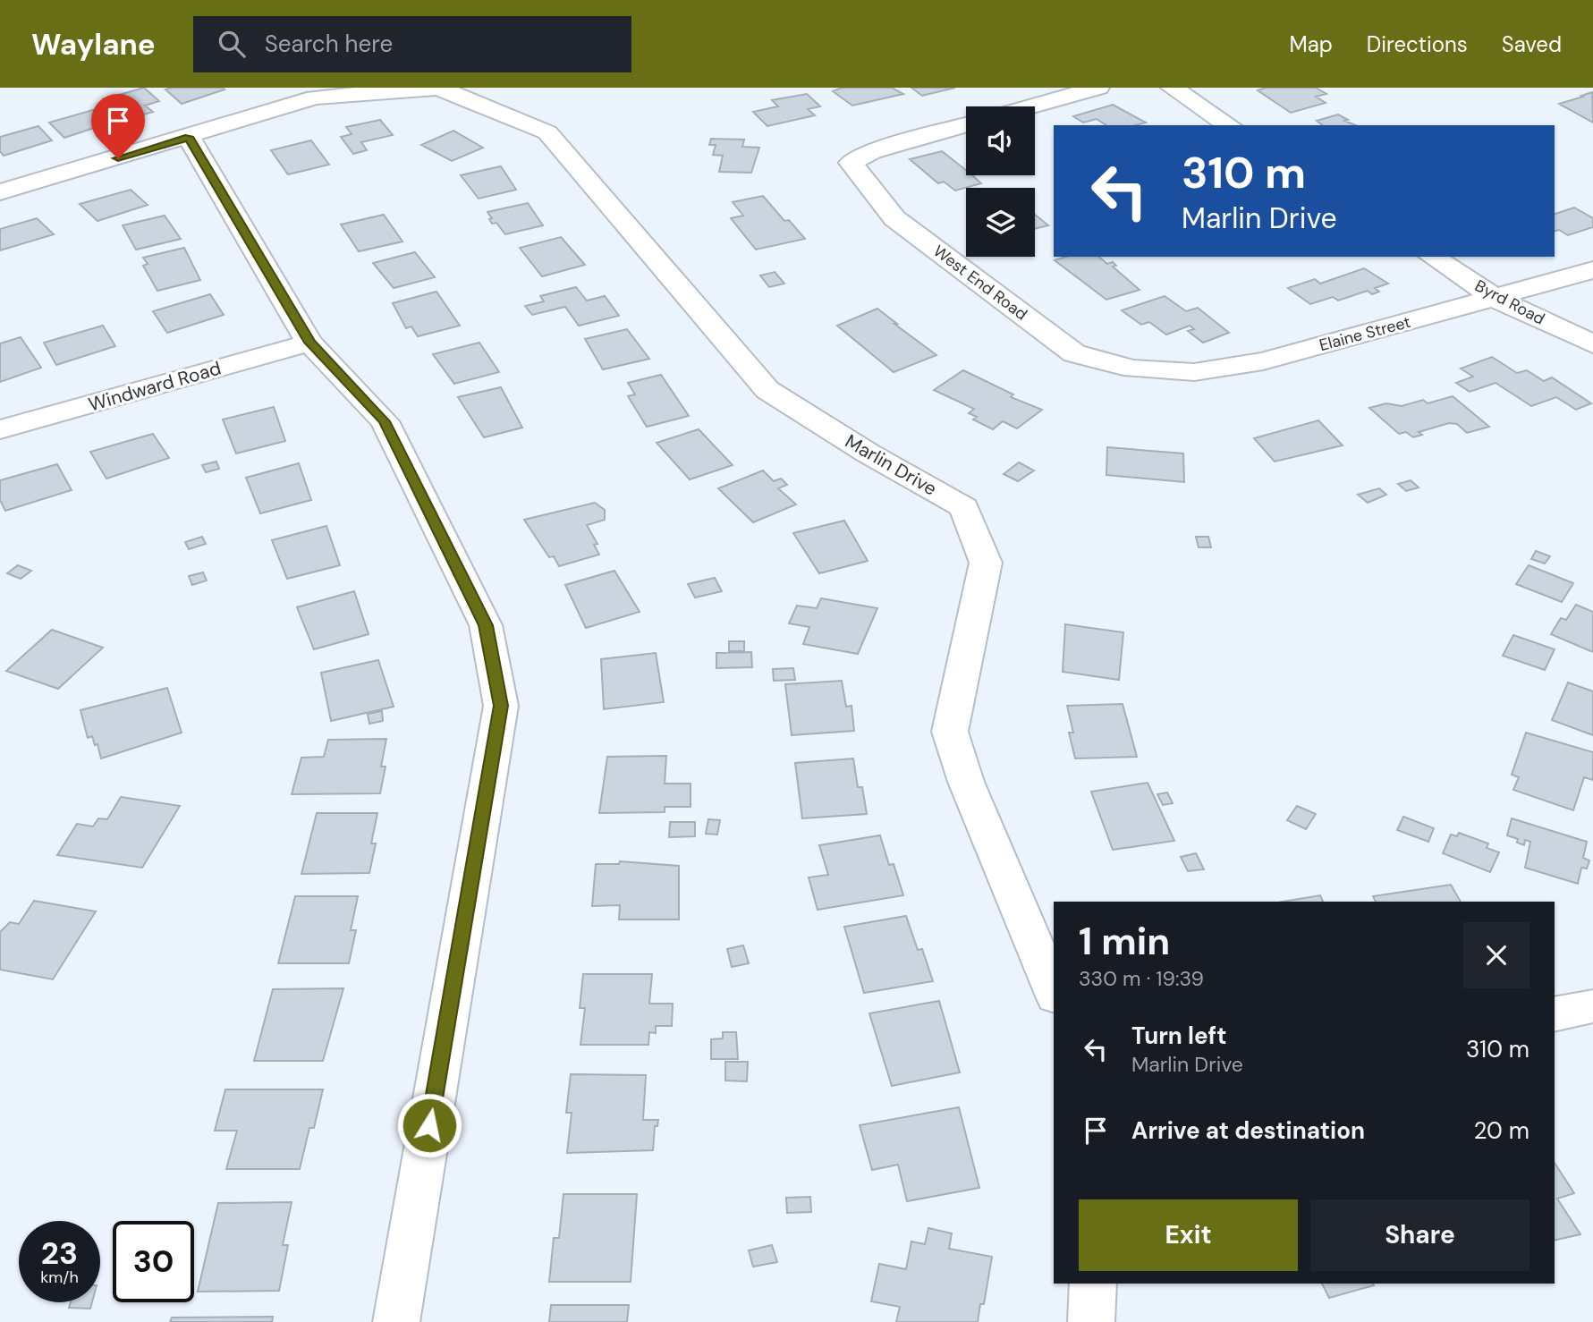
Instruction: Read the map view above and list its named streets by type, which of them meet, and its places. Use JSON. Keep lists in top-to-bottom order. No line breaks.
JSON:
{"streets":{"street":["West End Road","Byrd Road","Elaine Street","Windward Road","Marlin Drive"]},"crossings":[["West End Road","Elaine Street"],["Byrd Road","Elaine Street"]],"page":{"header":"Waylane","search":"Search here","nav":["Map","Directions","Saved"],"turn":["310 m","Marlin Drive"],"heading":["1 min","330 m · 19:39"],"list":[{"name":"Turn left","note":"Marlin Drive","value":"310 m"},{"name":"Arrive at destination","value":"20 m"}],"buttons":["Exit","Share"],"speed":"23 km/h","limit":"30"}}
